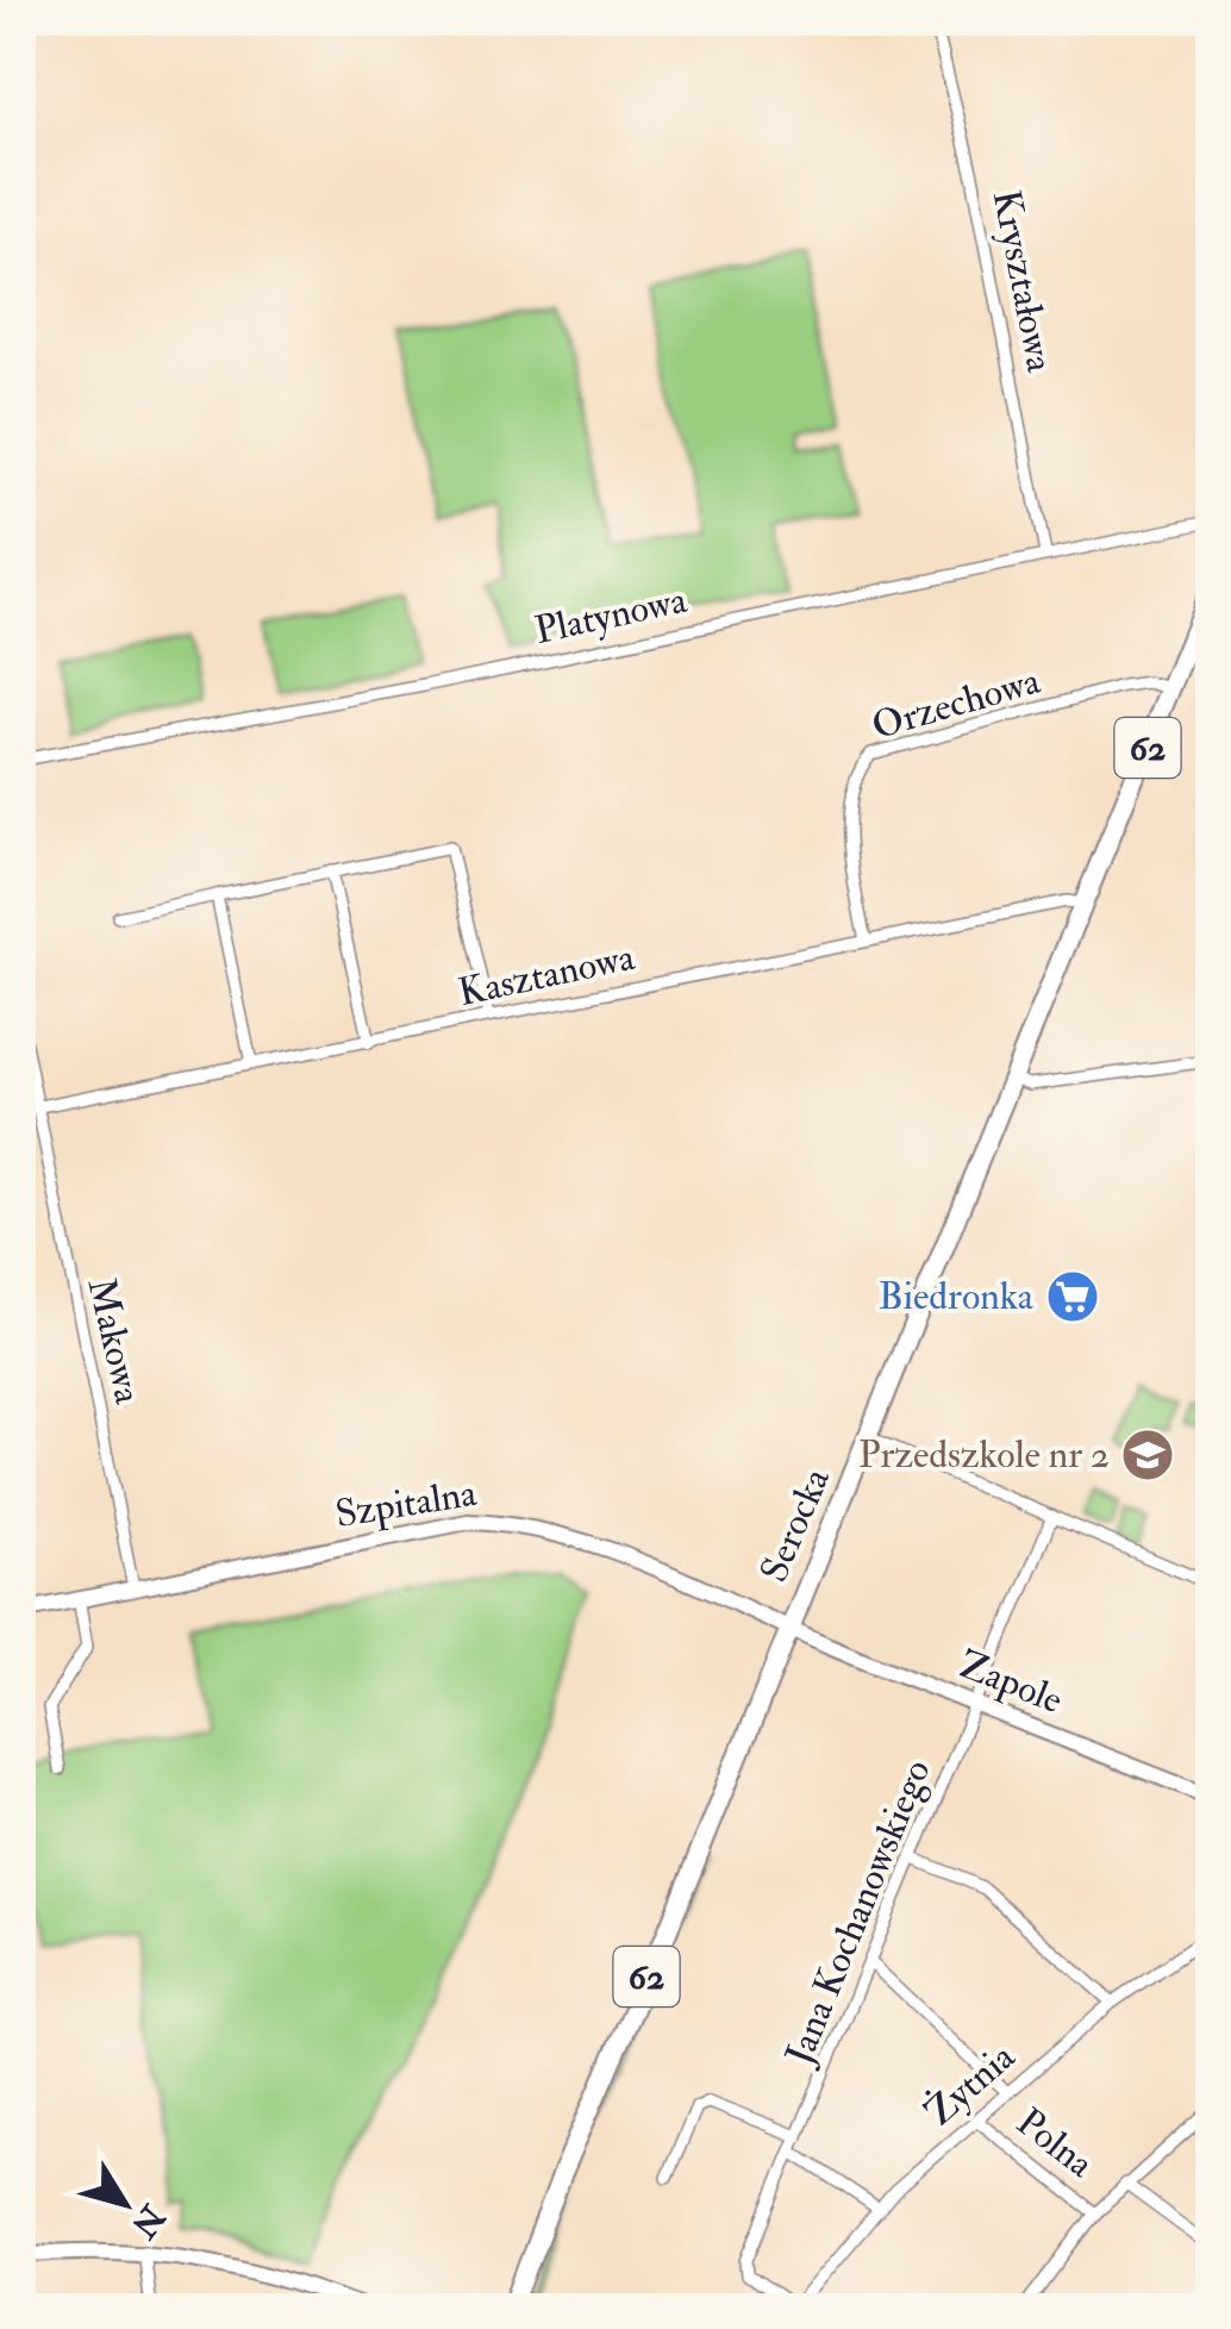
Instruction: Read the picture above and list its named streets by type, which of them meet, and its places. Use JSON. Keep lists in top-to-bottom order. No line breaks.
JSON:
{"streets":{"main road":["62","Serocka"],"street":["Kryształowa","Platynowa","Orzechowa","Kasztanowa","Makowa","Szpitalna","Zapole","Jana Kochanowskiego","Żytnia","Polna"]},"crossings":[["Kryształowa","Platynowa"],["Orzechowa","Kasztanowa"],["Orzechowa","Serocka"],["Kasztanowa","Makowa"],["Kasztanowa","Serocka"],["Makowa","Szpitalna"],["Szpitalna","Serocka"],["Szpitalna","Zapole"],["Serocka","Zapole"],["Zapole","Jana Kochanowskiego"],["Jana Kochanowskiego","Żytnia"],["Żytnia","Polna"]],"places":{"supermarket":["Biedronka"],"school or university":["Przedszkole nr 2"]},"north":"bottom right"}
